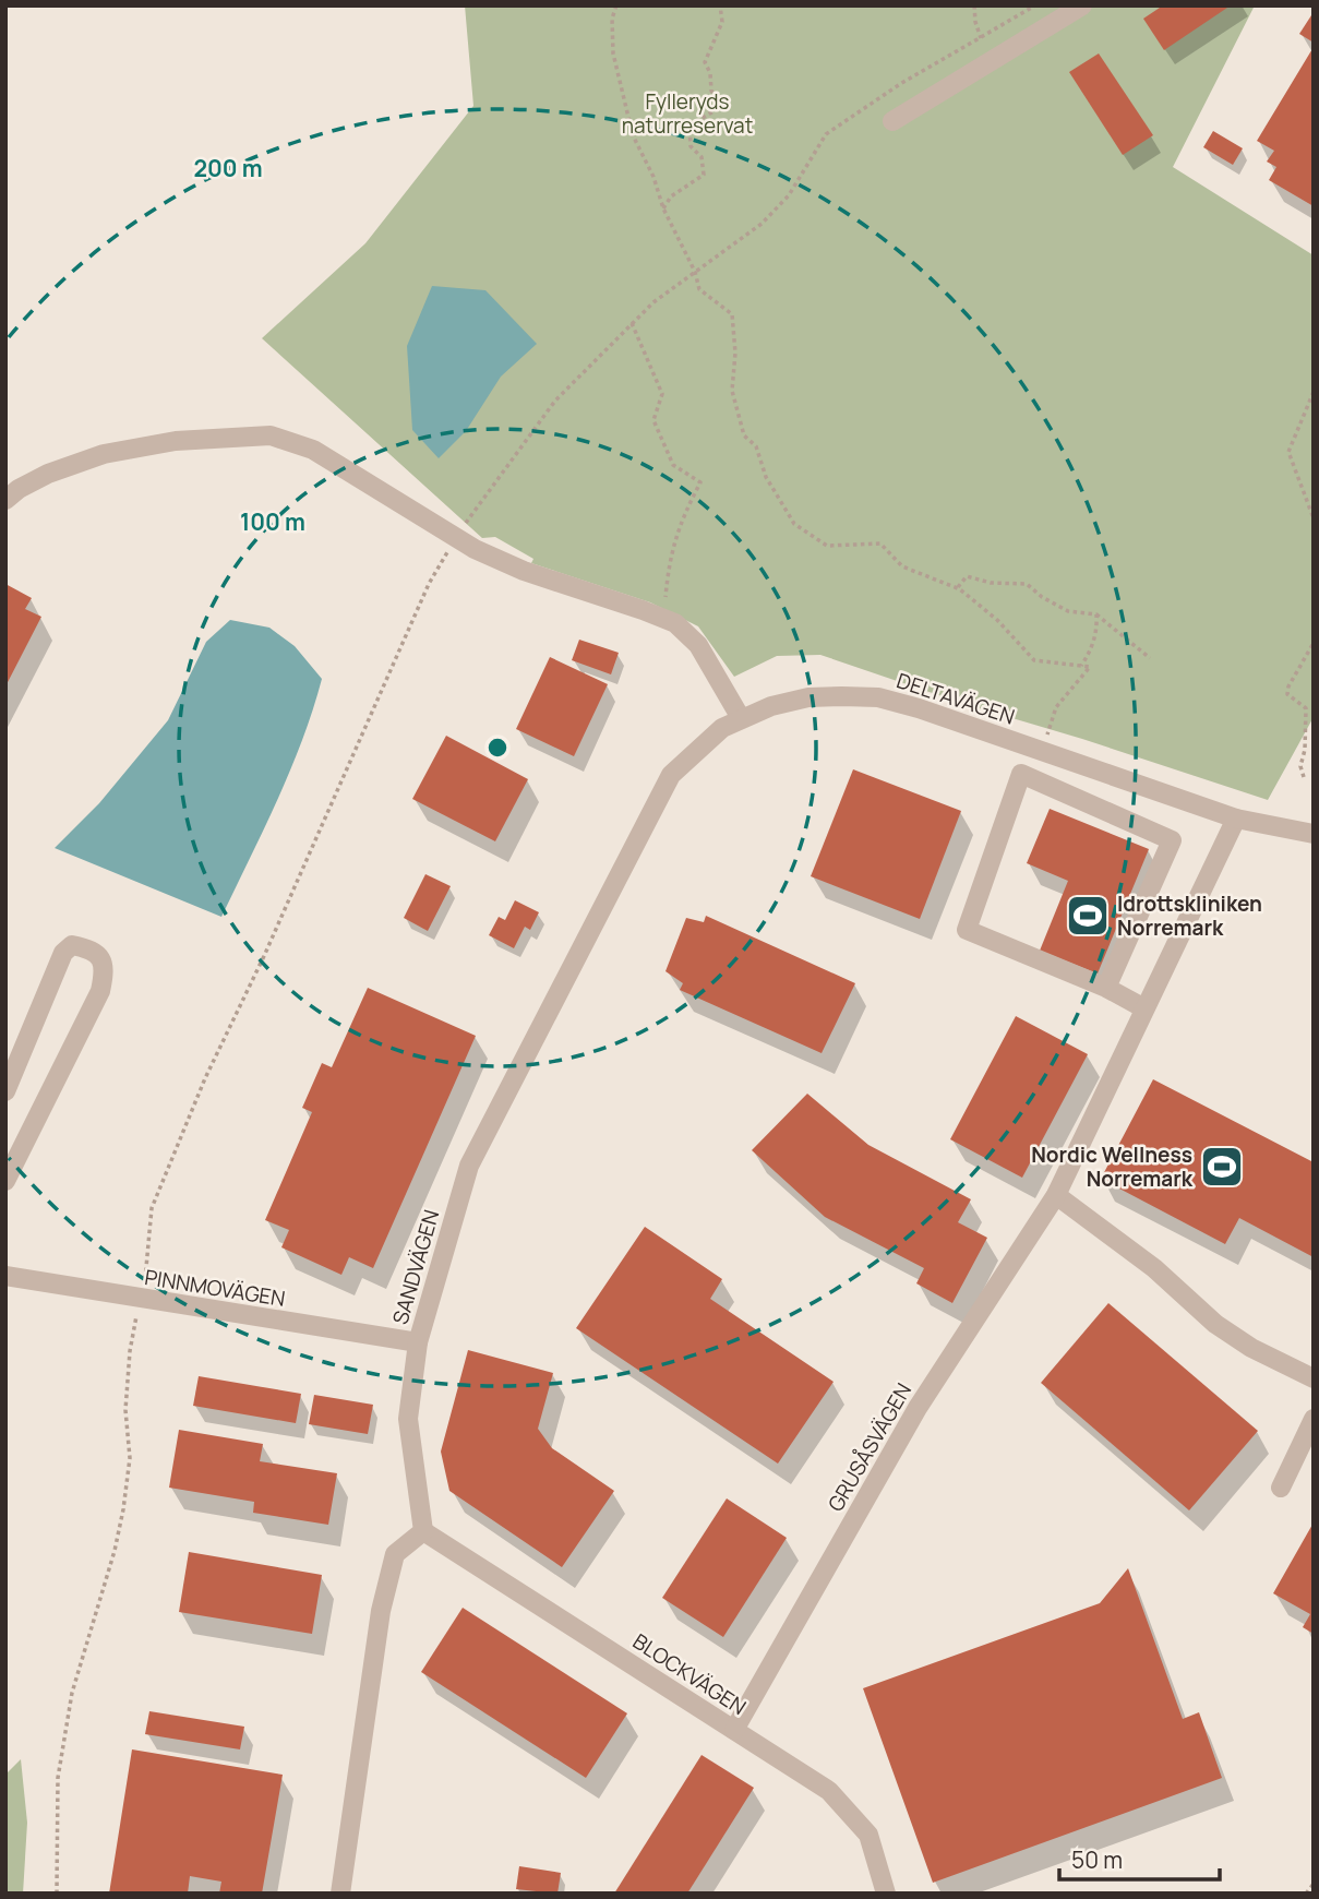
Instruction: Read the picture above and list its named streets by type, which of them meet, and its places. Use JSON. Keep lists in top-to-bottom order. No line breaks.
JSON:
{"streets":{"street":["DELTAVÄGEN","SANDVÄGEN","PINNMOVÄGEN","GRUSÅSVÄGEN","BLOCKVÄGEN"]},"crossings":[["DELTAVÄGEN","SANDVÄGEN"],["DELTAVÄGEN","GRUSÅSVÄGEN"],["SANDVÄGEN","PINNMOVÄGEN"],["SANDVÄGEN","BLOCKVÄGEN"],["GRUSÅSVÄGEN","BLOCKVÄGEN"]],"parks":["Fylleryds naturreservat"],"places":{"sports":["Idrottskliniken Norremark","Nordic Wellness Norremark"]},"scale_bar":"50 m","rings":["200 m","100 m"]}
